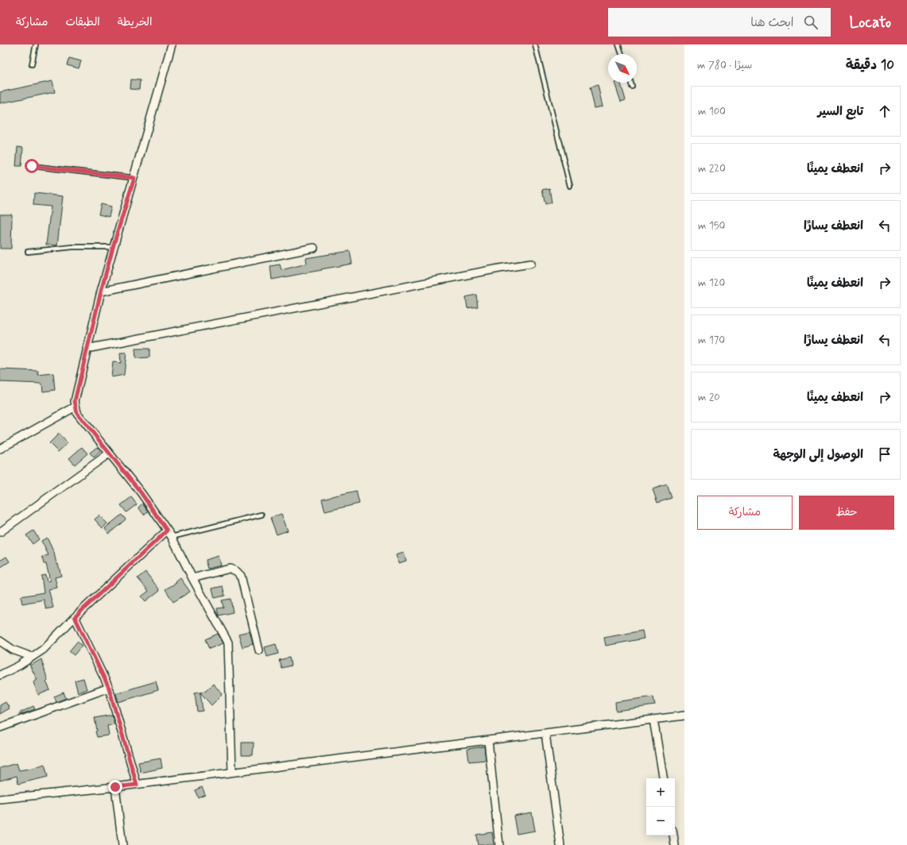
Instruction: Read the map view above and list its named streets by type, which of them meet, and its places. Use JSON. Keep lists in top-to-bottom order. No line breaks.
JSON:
{"north":"bottom right","page":{"header":"Locato","search":"ابحث هنا","nav":["الخريطة","الطبقات","مشاركة"],"heading":["10 دقيقة","سيرًا · 780 m"],"list":[["تابع السير","100 m"],["انعطف يمينًا","220 m"],["انعطف يسارًا","150 m"],["انعطف يمينًا","120 m"],["انعطف يسارًا","170 m"],["انعطف يمينًا","20 m"],"الوصول إلى الوجهة"],"buttons":["حفظ","مشاركة"],"map_buttons":["+","−"]}}
